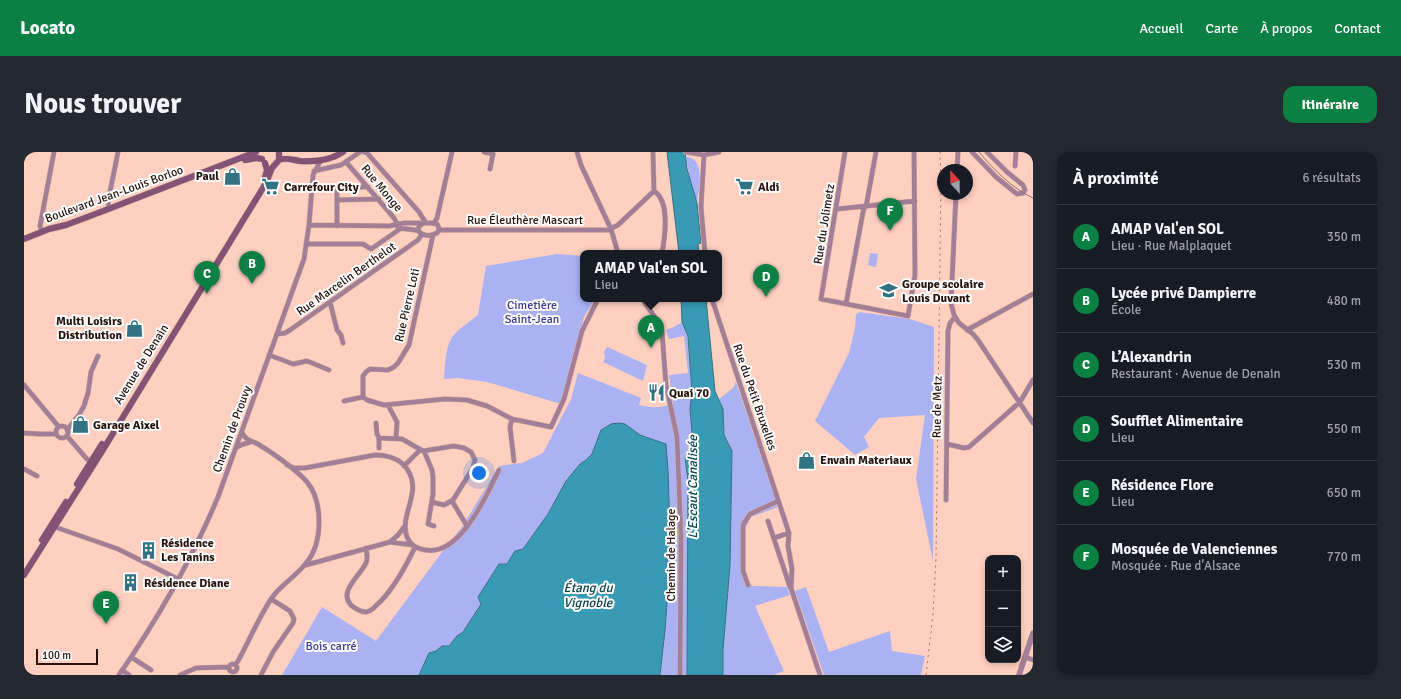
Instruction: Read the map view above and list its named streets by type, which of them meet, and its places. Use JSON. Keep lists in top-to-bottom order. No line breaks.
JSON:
{"streets":{"main road":["Boulevard Jean-Louis Borloo","Avenue de Denain"],"street":["Rue Monge","Rue Éleuthère Mascart","Rue du Jolimetz","Rue Marcelin Berthelot","Rue Pierre Loti","Rue du Petit Bruxelles","Rue de Metz","Chemin de Prouvy","Chemin de Halage"]},"crossings":[["Boulevard Jean-Louis Borloo","Avenue de Denain"],["Boulevard Jean-Louis Borloo","Chemin de Prouvy"],["Rue Éleuthère Mascart","Rue Marcelin Berthelot"],["Rue Éleuthère Mascart","Rue Pierre Loti"],["Rue Marcelin Berthelot","Rue Pierre Loti"],["Rue Marcelin Berthelot","Chemin de Prouvy"]],"water":["L'Escaut Canalisée","Étang du Vignoble"],"parks":["Cimetière Saint-Jean","Bois carré"],"places":{"shop":["Paul","Multi Loisirs Distribution","Garage Aixel","Envain Materiaux"],"supermarket":["Carrefour City","Aldi"],"school or university":["Groupe scolaire Louis Duvant"],"restaurant":["Quai 70"],"building":["Résidence Les Tanins","Résidence Diane"]},"scale_bar":"100 m","north":"top","page":{"header":"Locato","nav":["Accueil","Carte","À propos","Contact"],"buttons":"Itinéraire","title":"Nous trouver","heading":["À proximité","6 résultats"],"pins":["F","B","C","D","A","E"],"list":[{"mark":"A","name":"AMAP Val'en SOL","note":"Lieu · Rue Malplaquet","value":"350 m"},{"mark":"B","name":"Lycée privé Dampierre","note":"École","value":"480 m"},{"mark":"C","name":"L’Alexandrin","note":"Restaurant · Avenue de Denain","value":"530 m"},{"mark":"D","name":"Soufflet Alimentaire","note":"Lieu","value":"550 m"},{"mark":"E","name":"Résidence Flore","note":"Lieu","value":"650 m"},{"mark":"F","name":"Mosquée de Valenciennes","note":"Mosquée · Rue d'Alsace","value":"770 m"}],"popup":["AMAP Val'en SOL","Lieu"],"map_buttons":["+","−"],"scale":"100 m"}}
